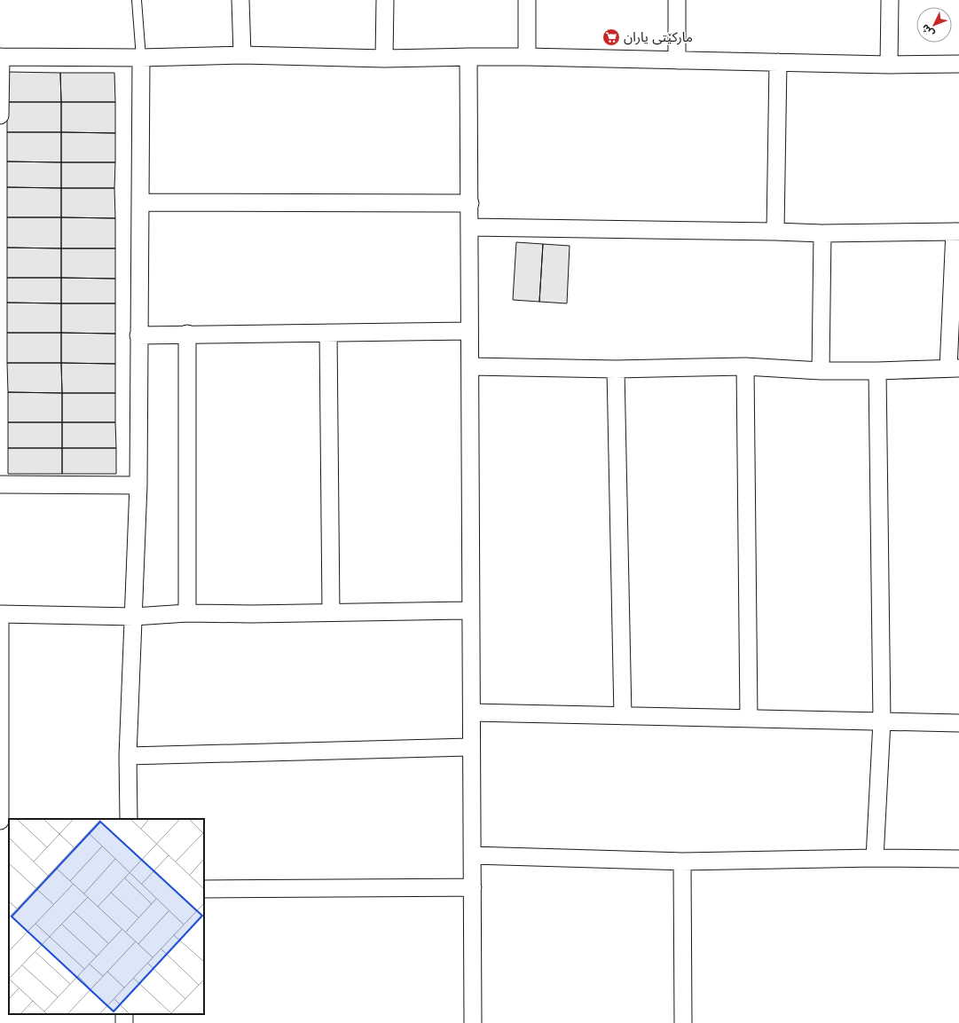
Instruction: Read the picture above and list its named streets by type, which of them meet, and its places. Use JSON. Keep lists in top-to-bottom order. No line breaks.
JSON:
{"places":{"supermarket":["مارکێتی یاران"]},"north":"bottom left"}
